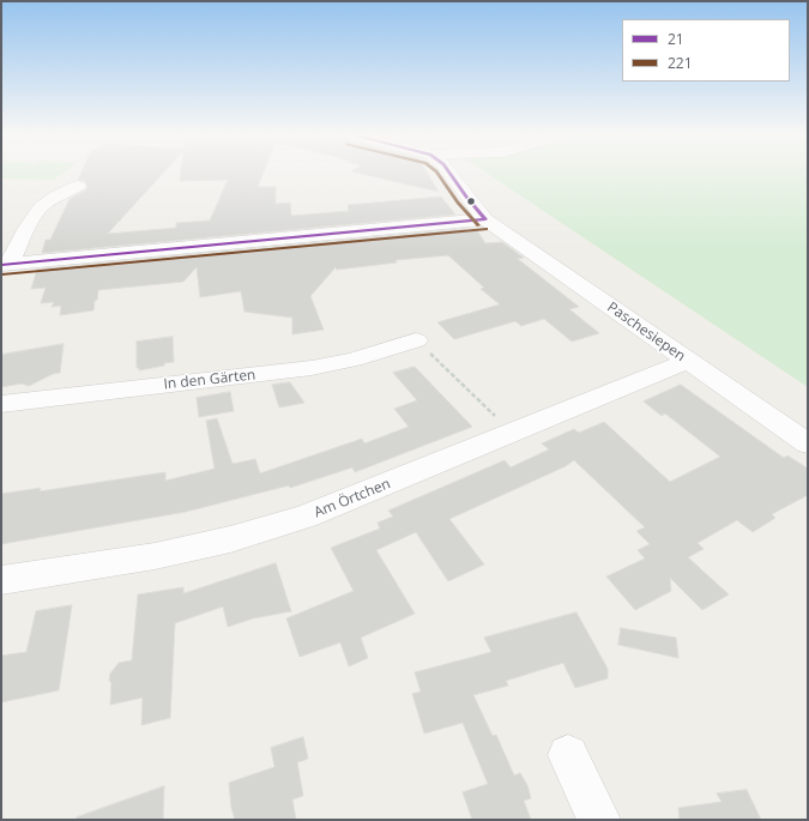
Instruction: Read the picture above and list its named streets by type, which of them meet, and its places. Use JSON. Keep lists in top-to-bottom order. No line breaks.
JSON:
{"streets":{"street":["Paschesiepen","In den Gärten","Am Örtchen"]},"crossings":[["Paschesiepen","Am Örtchen"]],"lines":["transit line 21","transit line 221"],"legend":["21","221"]}
